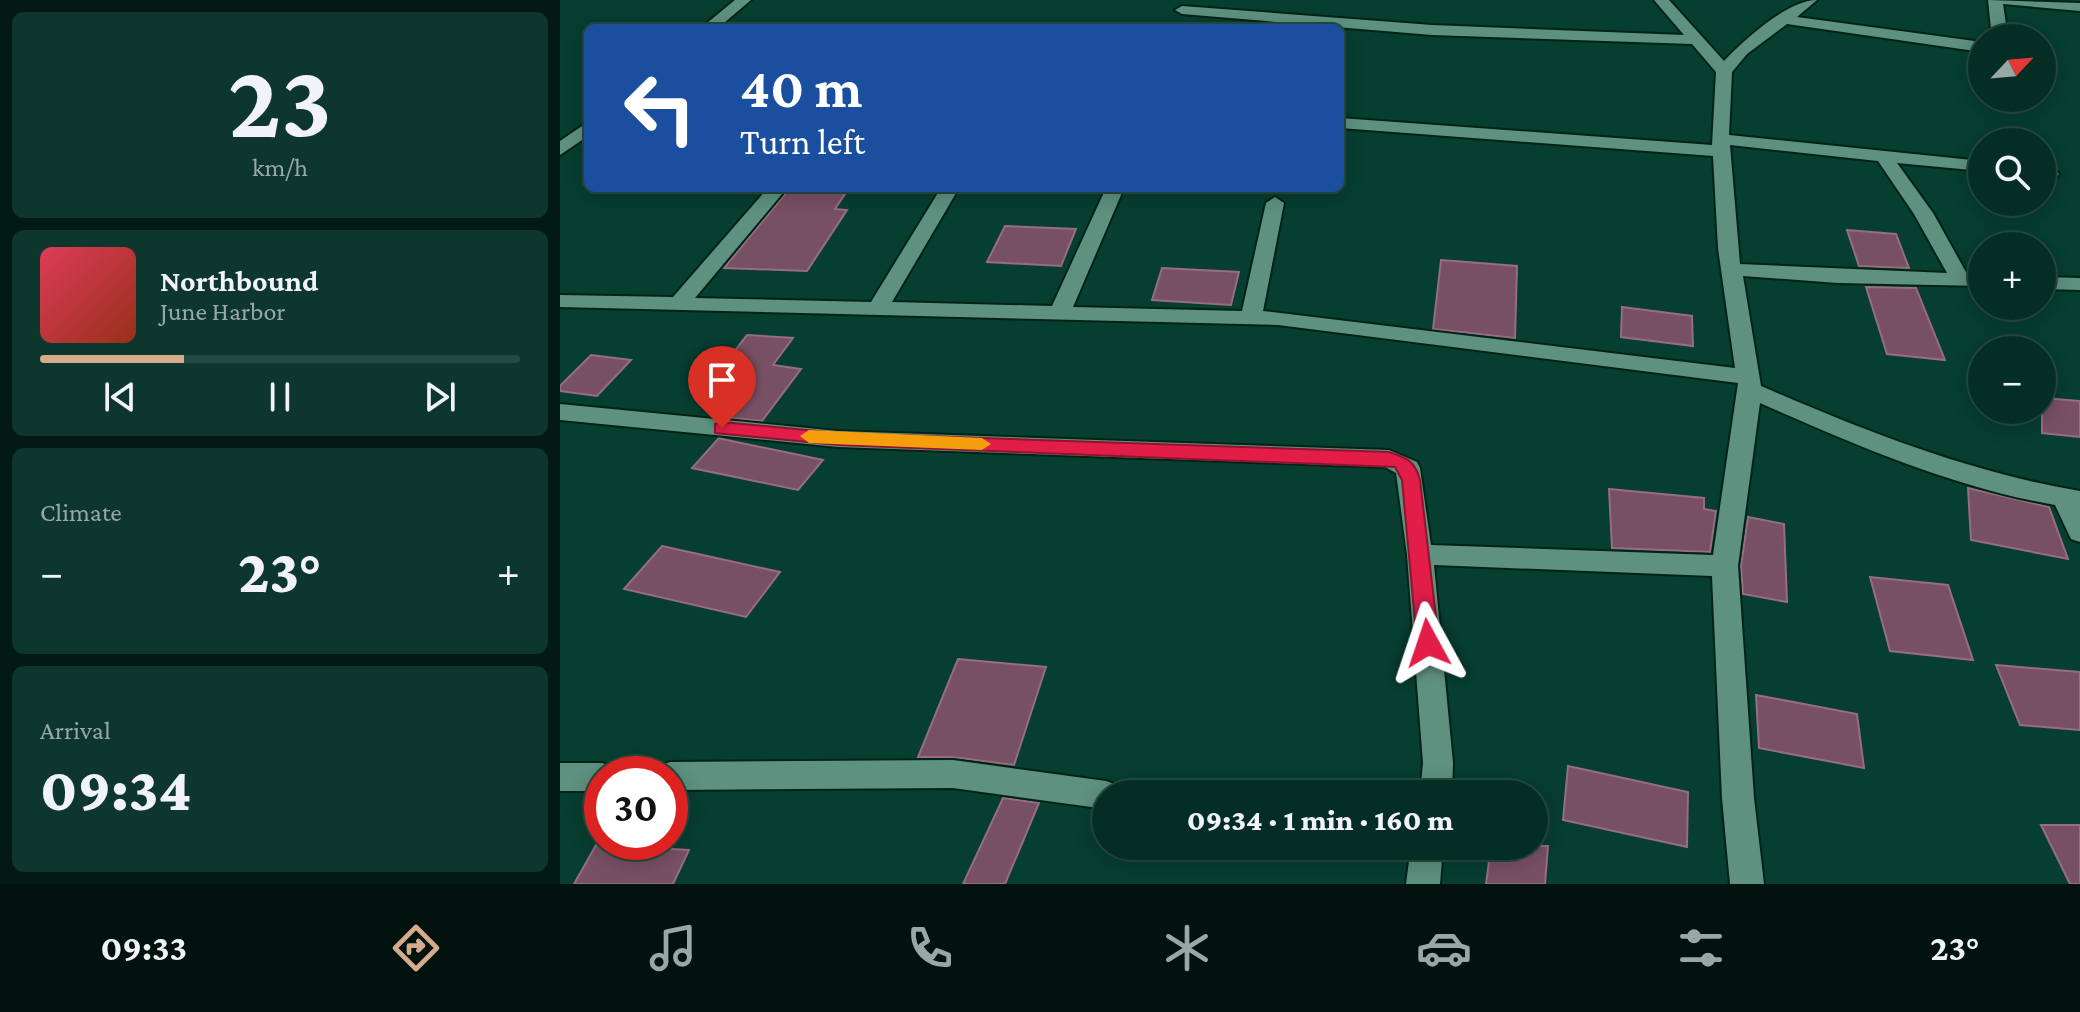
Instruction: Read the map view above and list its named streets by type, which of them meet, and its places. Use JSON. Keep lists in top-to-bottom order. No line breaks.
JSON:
{"north":"top right","page":{"tile":[["23","km/h"],"Climate",["Arrival","09:34"]],"map_buttons":["+","−"],"turn":["40 m","Turn left"],"song":["Northbound","June Harbor"],"heat":["−","23°","+"],"limit":"30","trip":"09:34 · 1 min · 160 m","tabs":["09:33","23°"]}}
